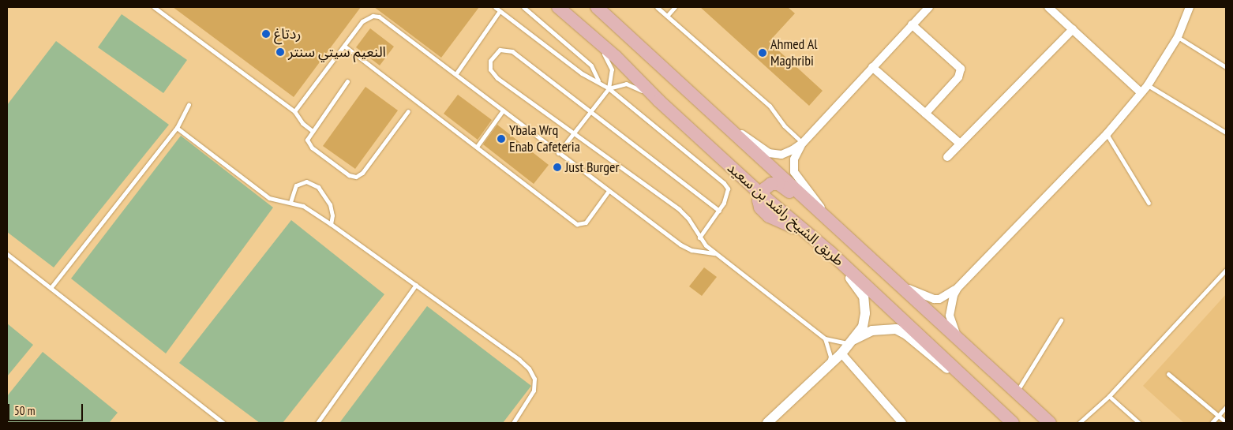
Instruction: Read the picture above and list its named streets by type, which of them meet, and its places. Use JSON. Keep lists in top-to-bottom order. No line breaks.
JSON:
{"streets":{"main road":["طريق الشيخ راشد بن سعيد"]},"places":["ردتاغ","النعيم سيتي سنتر","Ahmed Al Maghribi","Ybala Wrq Enab Cafeteria","Just Burger"],"scale_bar":"50 m"}
